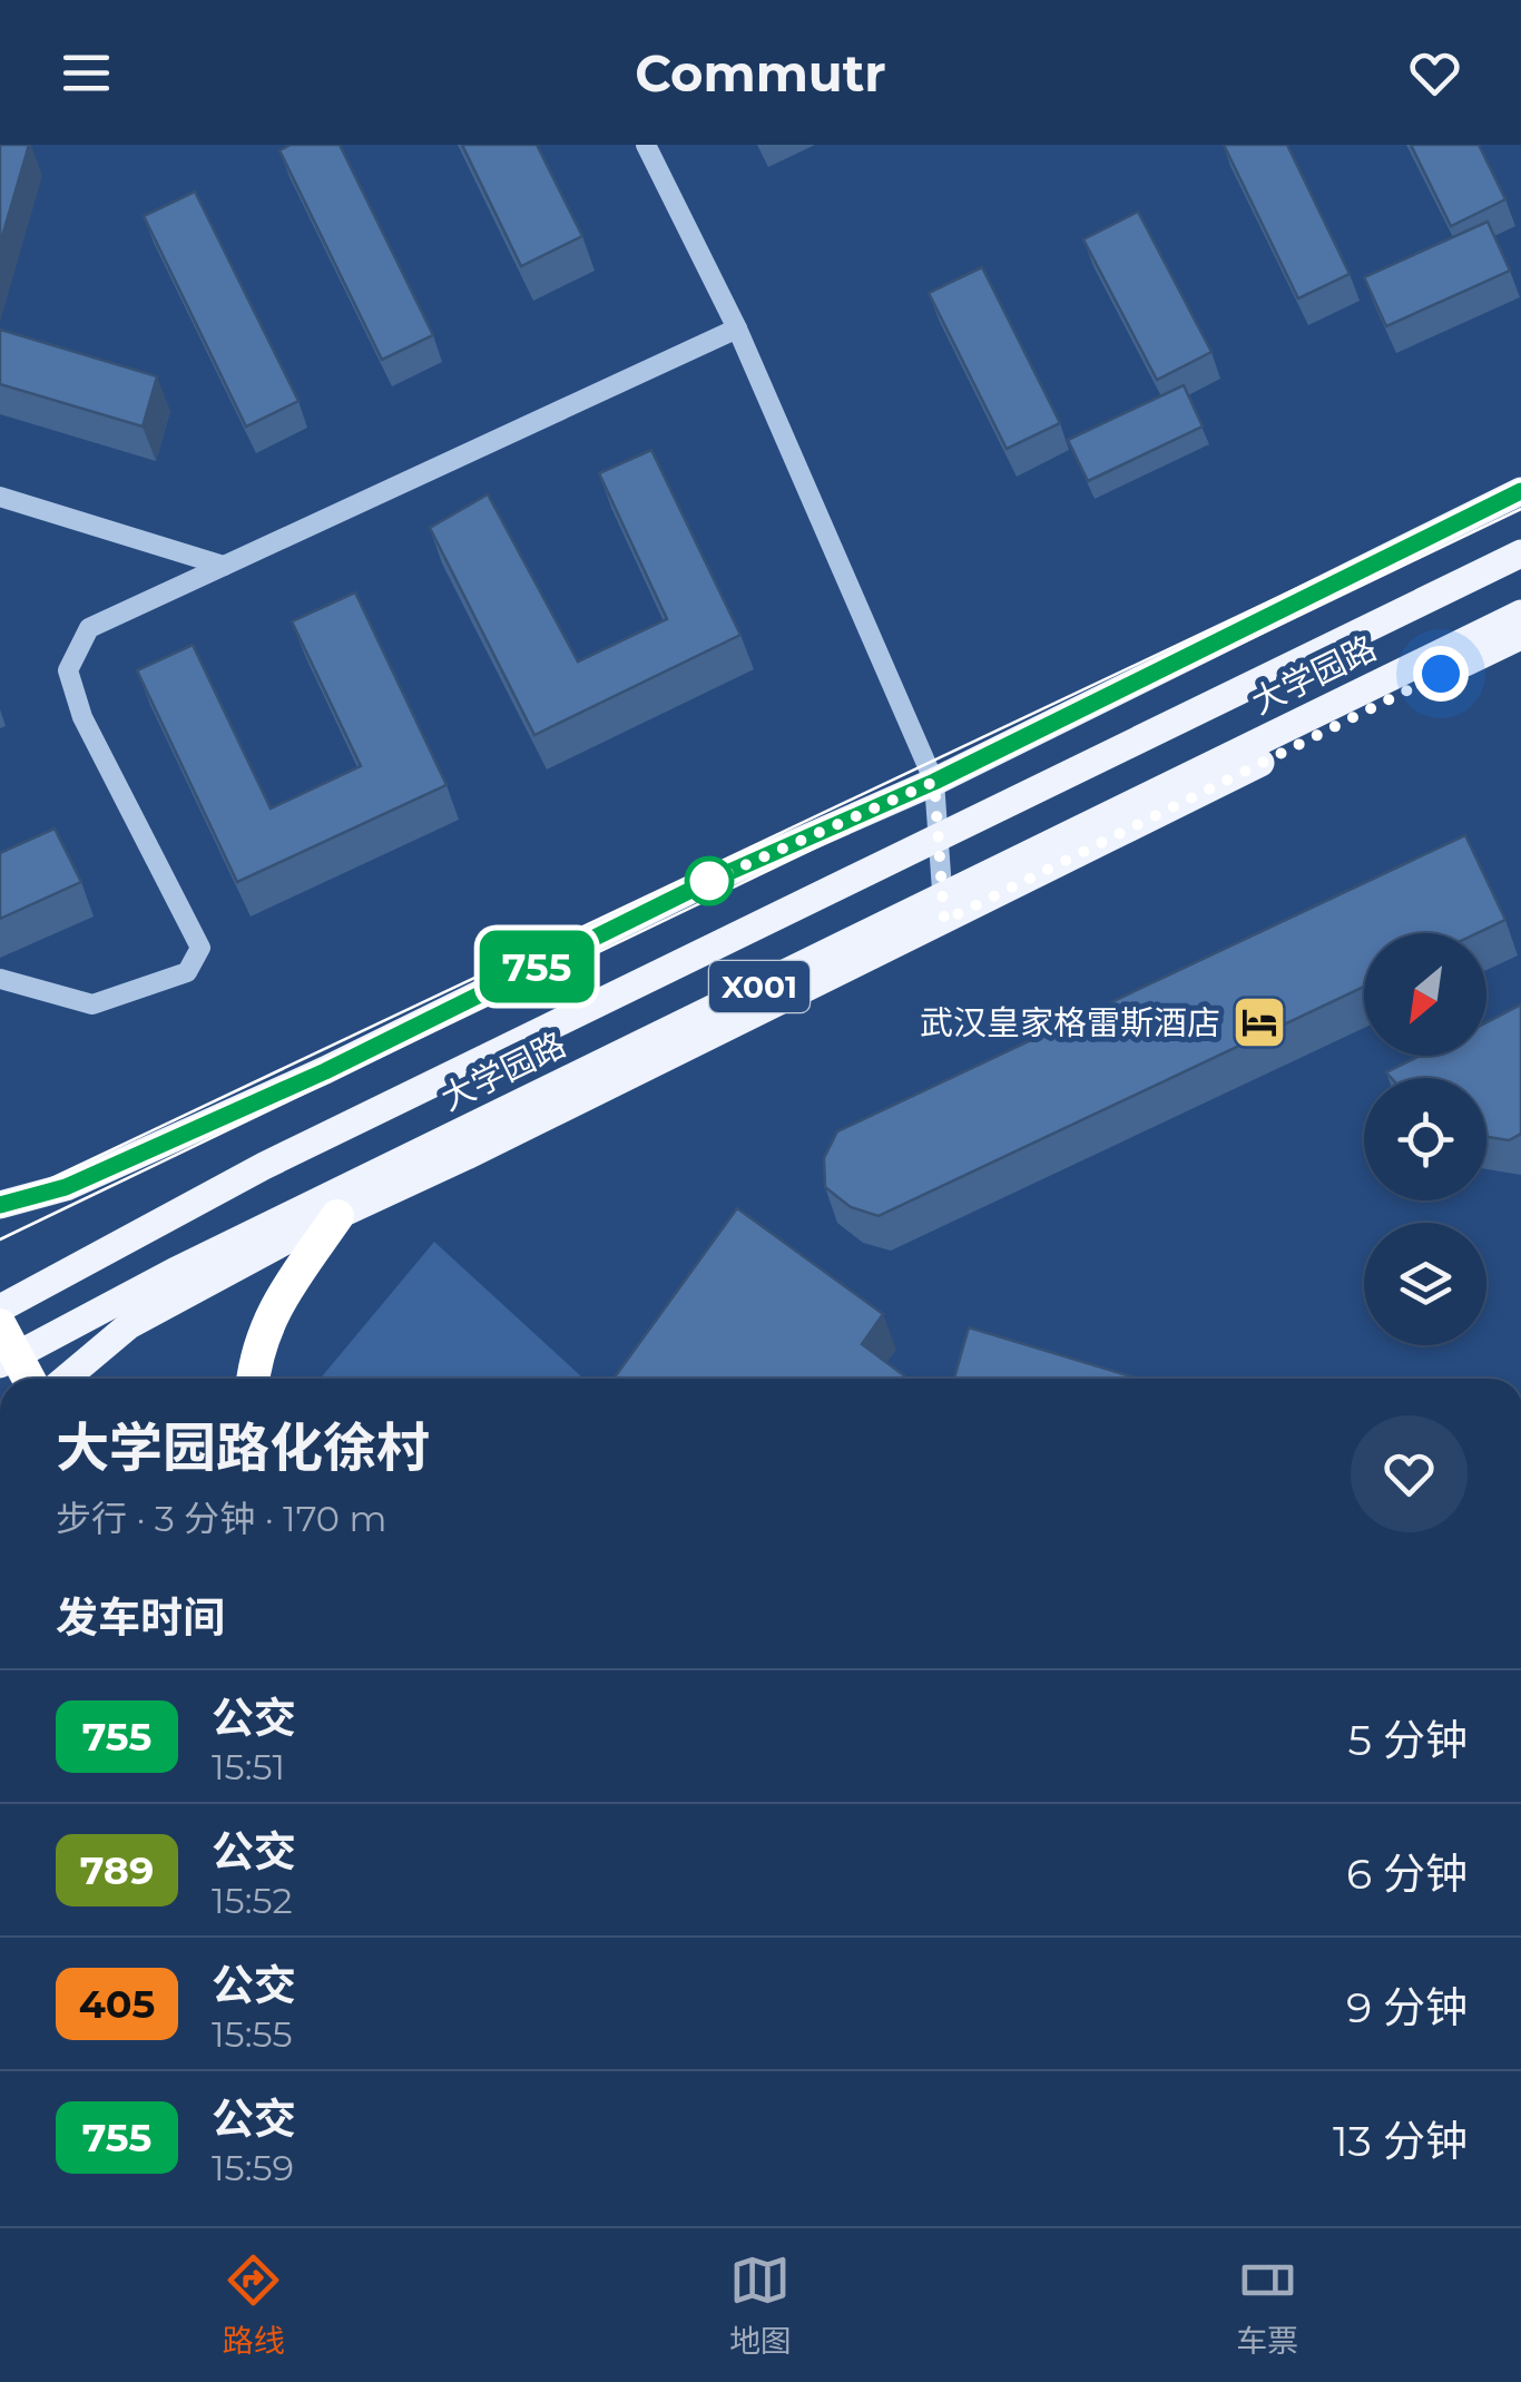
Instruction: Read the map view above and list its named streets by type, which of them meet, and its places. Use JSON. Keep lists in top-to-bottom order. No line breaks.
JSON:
{"streets":{"main road":["大学园路","X001"]},"places":{"hotel":["武汉皇家格雷斯酒店"]},"lines":["bus line 755"],"north":"bottom left","page":{"header":"Commutr","on_map":"755","heading":[["大学园路化徐村","步行 · 3 分钟 · 170 m"],"发车时间"],"list":[{"mark":"755","name":"公交","note":"15:51","value":"5 分钟"},{"mark":"789","name":"公交","note":"15:52","value":"6 分钟"},{"mark":"405","name":"公交","note":"15:55","value":"9 分钟"},{"mark":"755","name":"公交","note":"15:59","value":"13 分钟"}],"tabs":["路线","地图","车票"]}}
